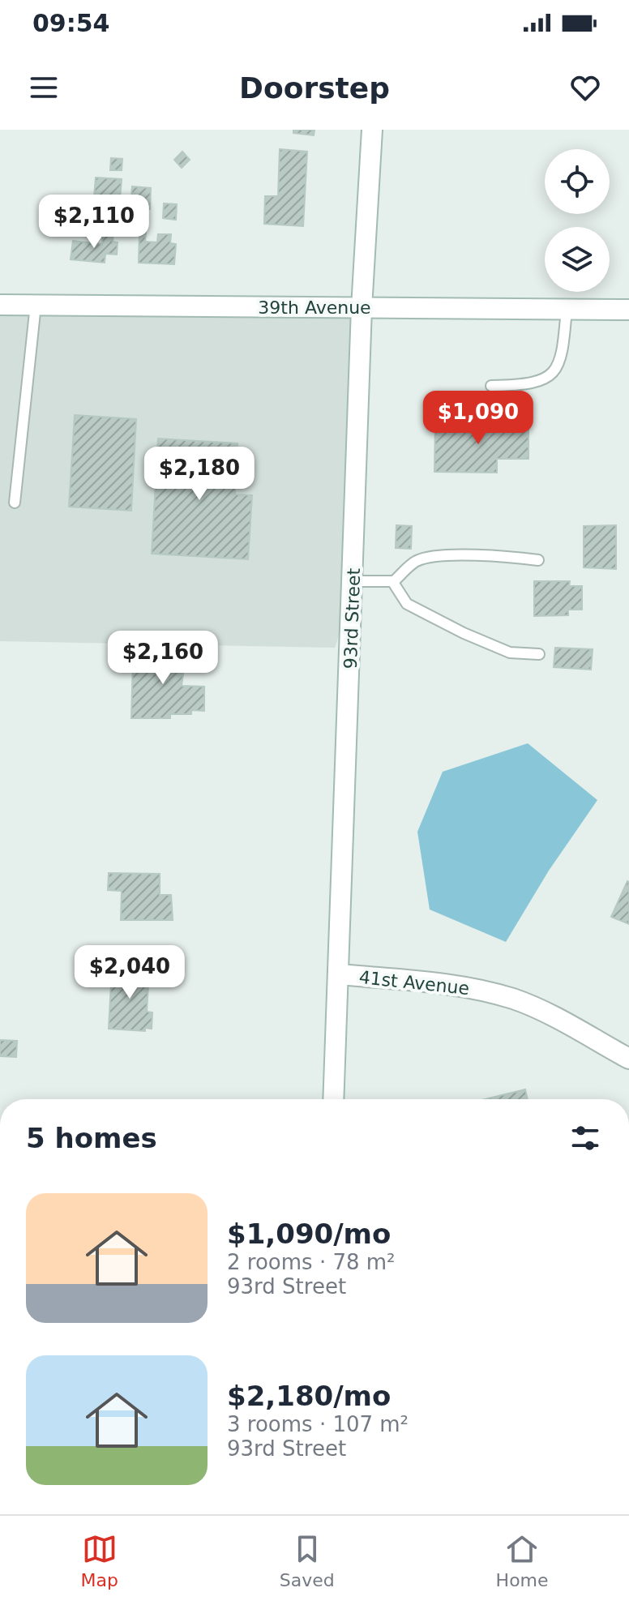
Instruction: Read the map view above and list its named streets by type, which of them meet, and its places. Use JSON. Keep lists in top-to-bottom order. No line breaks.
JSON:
{"streets":{"street":["39th Avenue","93rd Street","41st Avenue"]},"crossings":[["39th Avenue","93rd Street"],["93rd Street","41st Avenue"]],"page":{"status":"09:54","header":"Doorstep","price":["$2,110","$1,090","$2,180","$2,160","$2,040"],"heading":"5 homes","list":[{"name":"$1,090/mo","note":"2 rooms · 78 m² · 93rd Street"},{"name":"$2,180/mo","note":"3 rooms · 107 m² · 93rd Street"}],"tabs":["Map","Saved","Home"]}}
